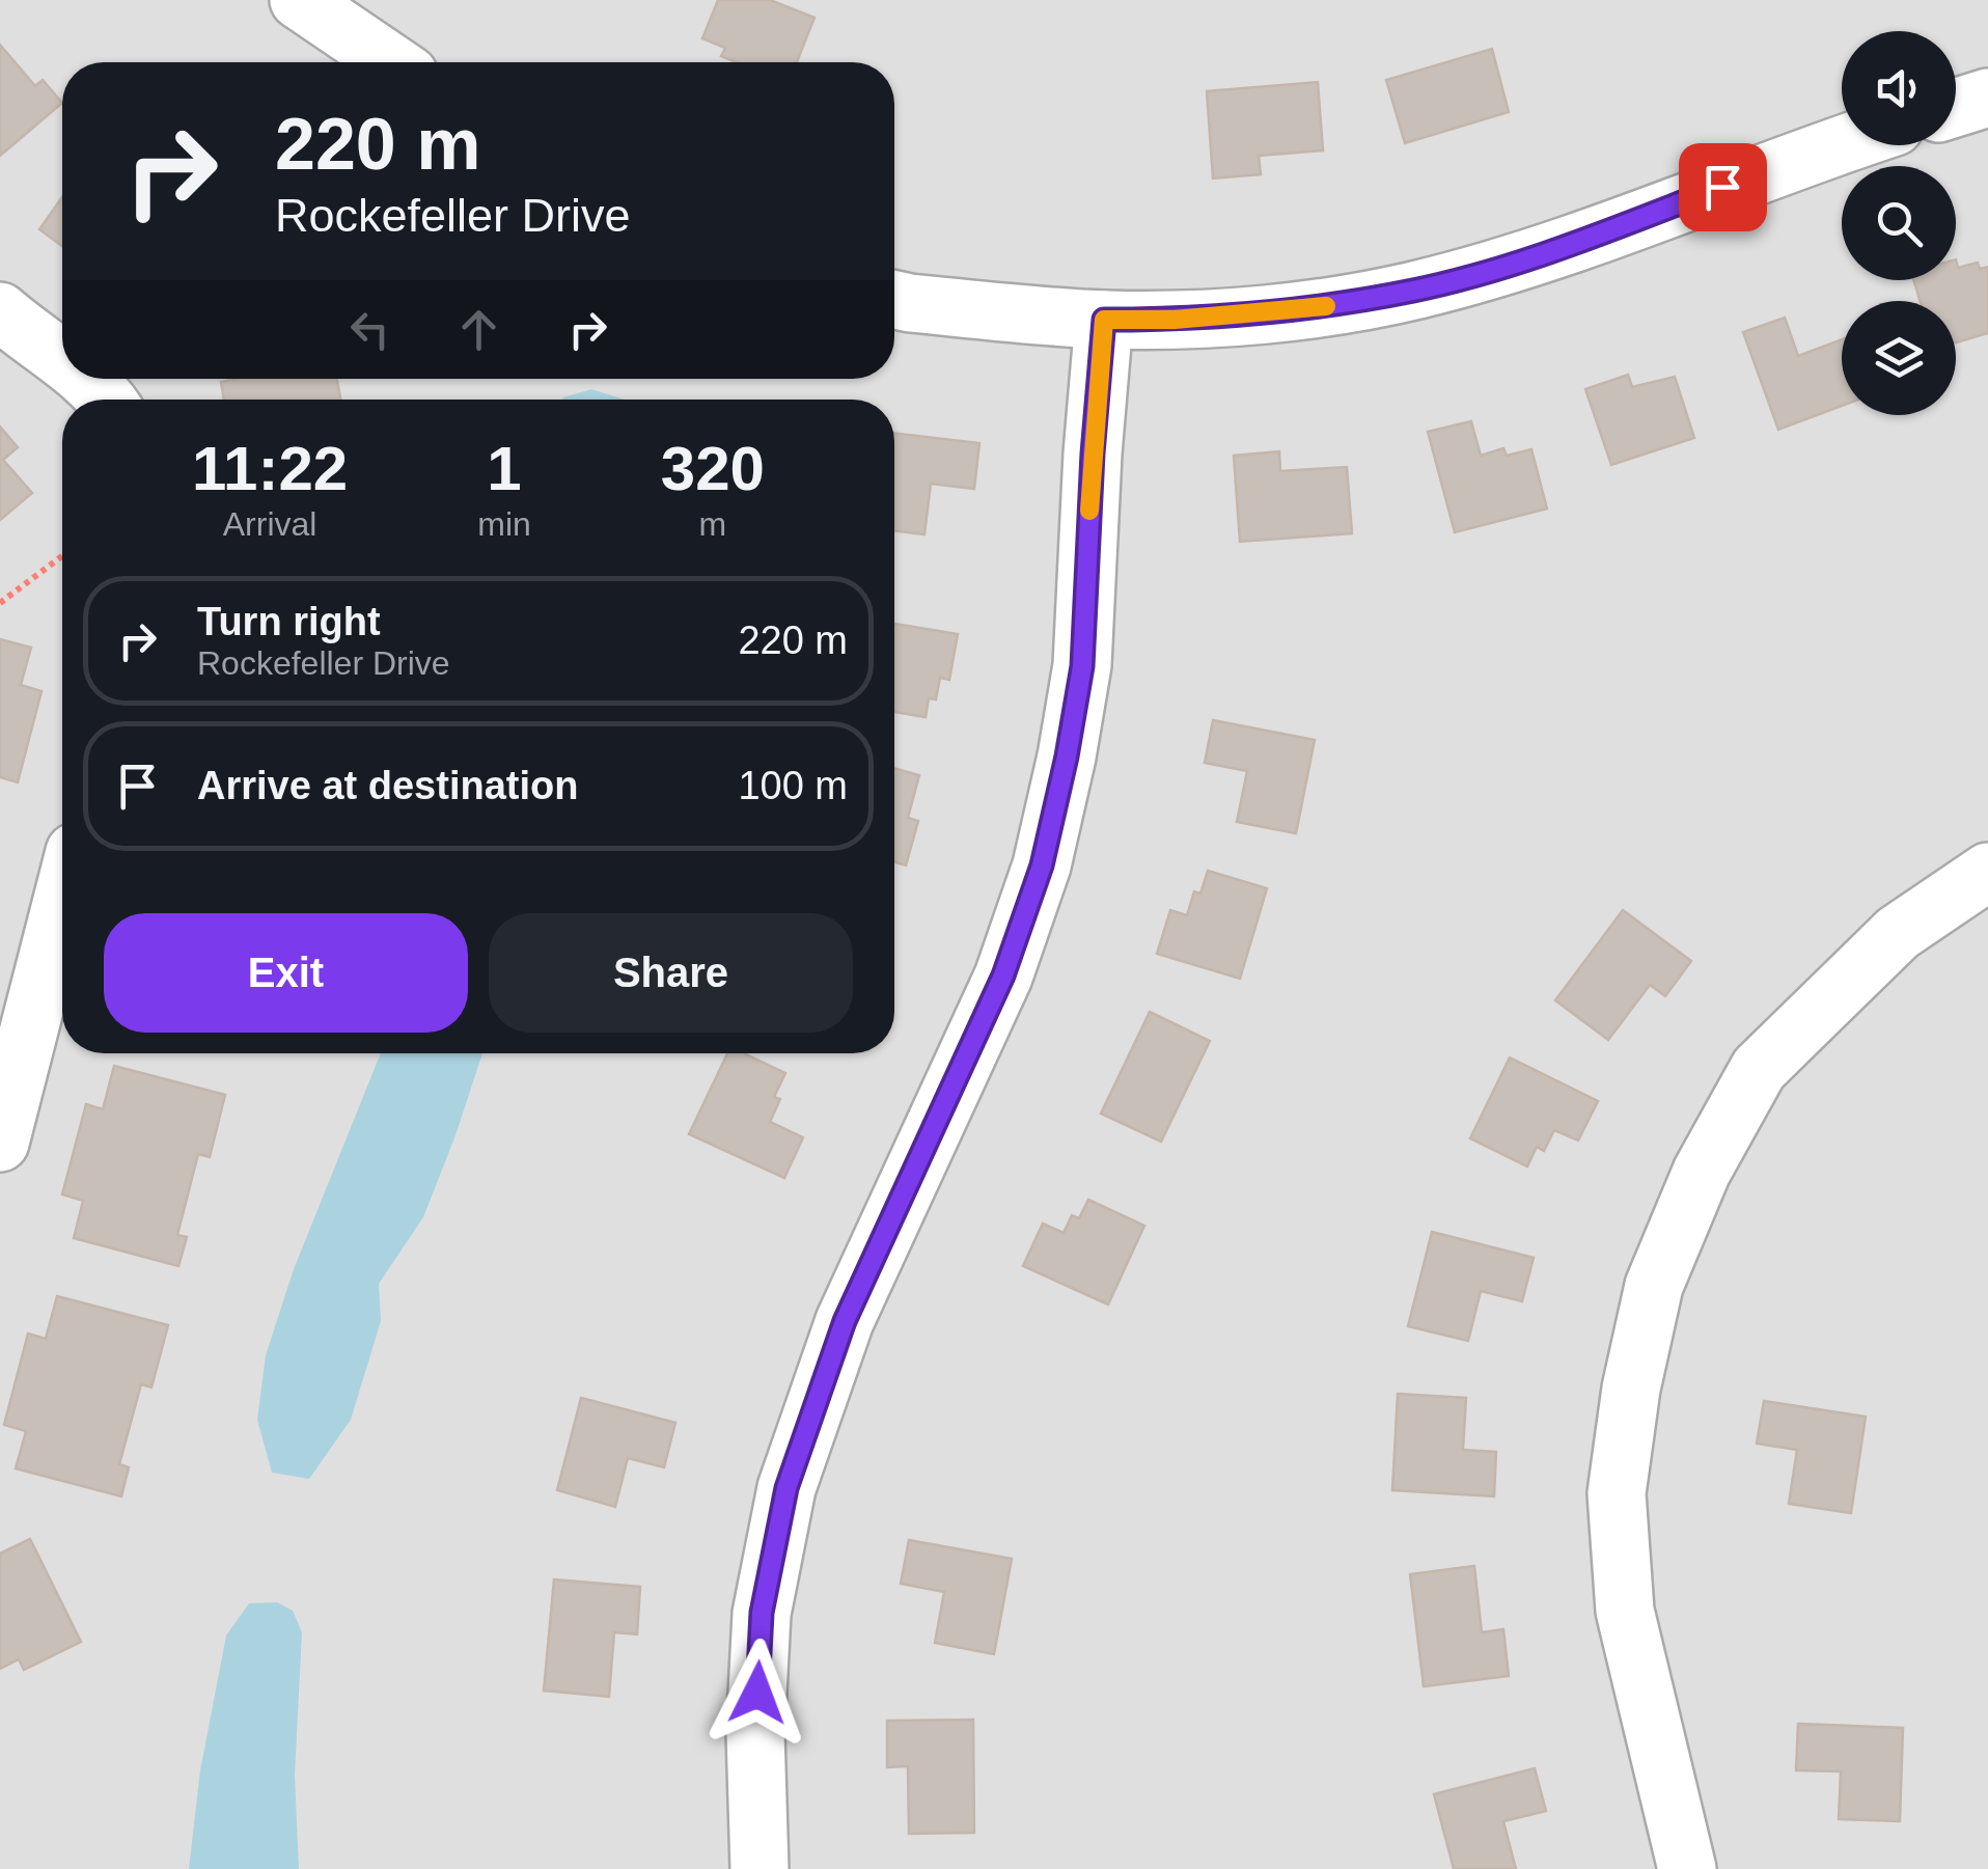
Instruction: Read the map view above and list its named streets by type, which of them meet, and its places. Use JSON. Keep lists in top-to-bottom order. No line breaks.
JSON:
{"page":{"turn":["220 m","Rockefeller Drive"],"eta":["11:22","Arrival","1","min","320","m"],"list":[{"name":"Turn right","note":"Rockefeller Drive","value":"220 m"},{"name":"Arrive at destination","value":"100 m"}],"buttons":["Exit","Share"]}}
